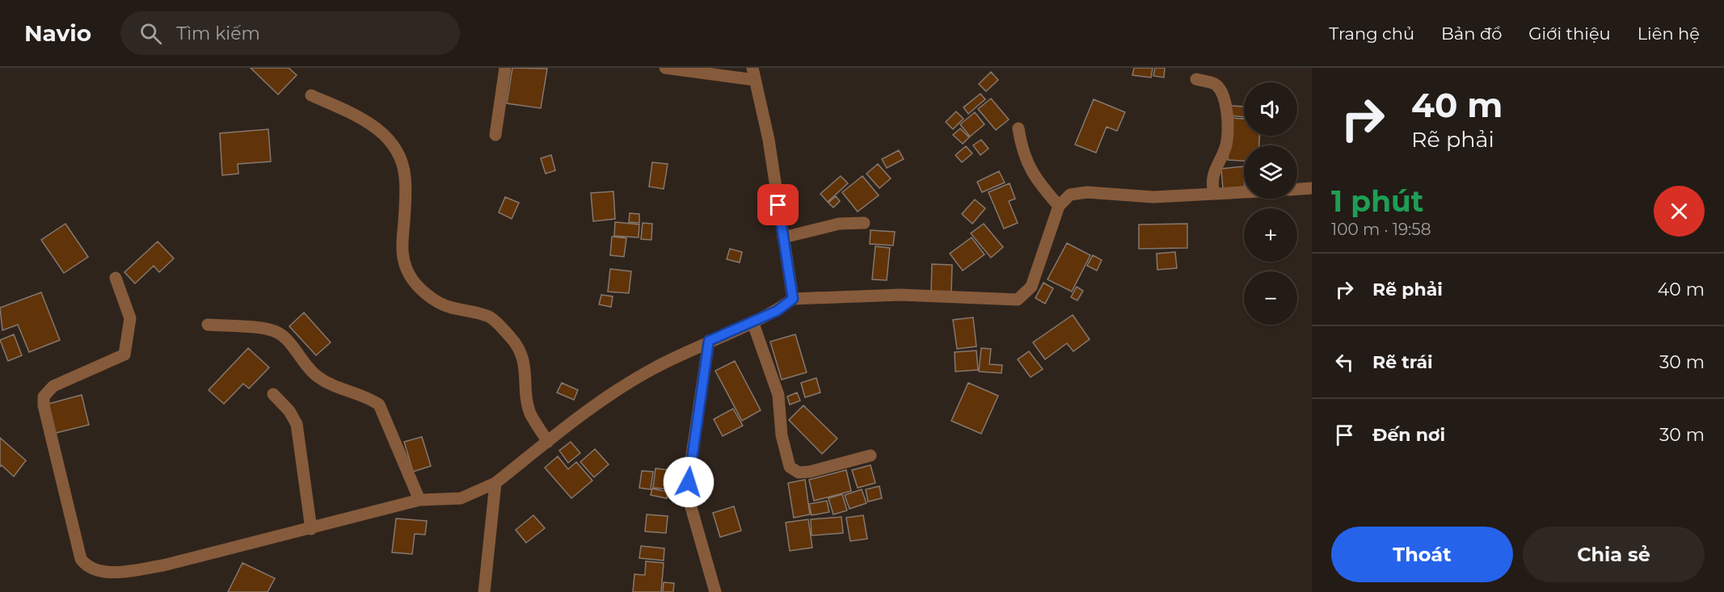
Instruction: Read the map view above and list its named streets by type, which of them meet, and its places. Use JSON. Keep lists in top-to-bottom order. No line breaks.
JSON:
{"page":{"header":"Navio","search":"Tìm kiếm","nav":["Trang chủ","Bản đồ","Giới thiệu","Liên hệ"],"turn":["40 m","Rẽ phải"],"map_buttons":["+","−"],"heading":["1 phút","100 m · 19:58"],"list":[{"name":"Rẽ phải","value":"40 m"},{"name":"Rẽ trái","value":"30 m"},{"name":"Đến nơi","value":"30 m"}],"buttons":["Thoát","Chia sẻ"]}}
